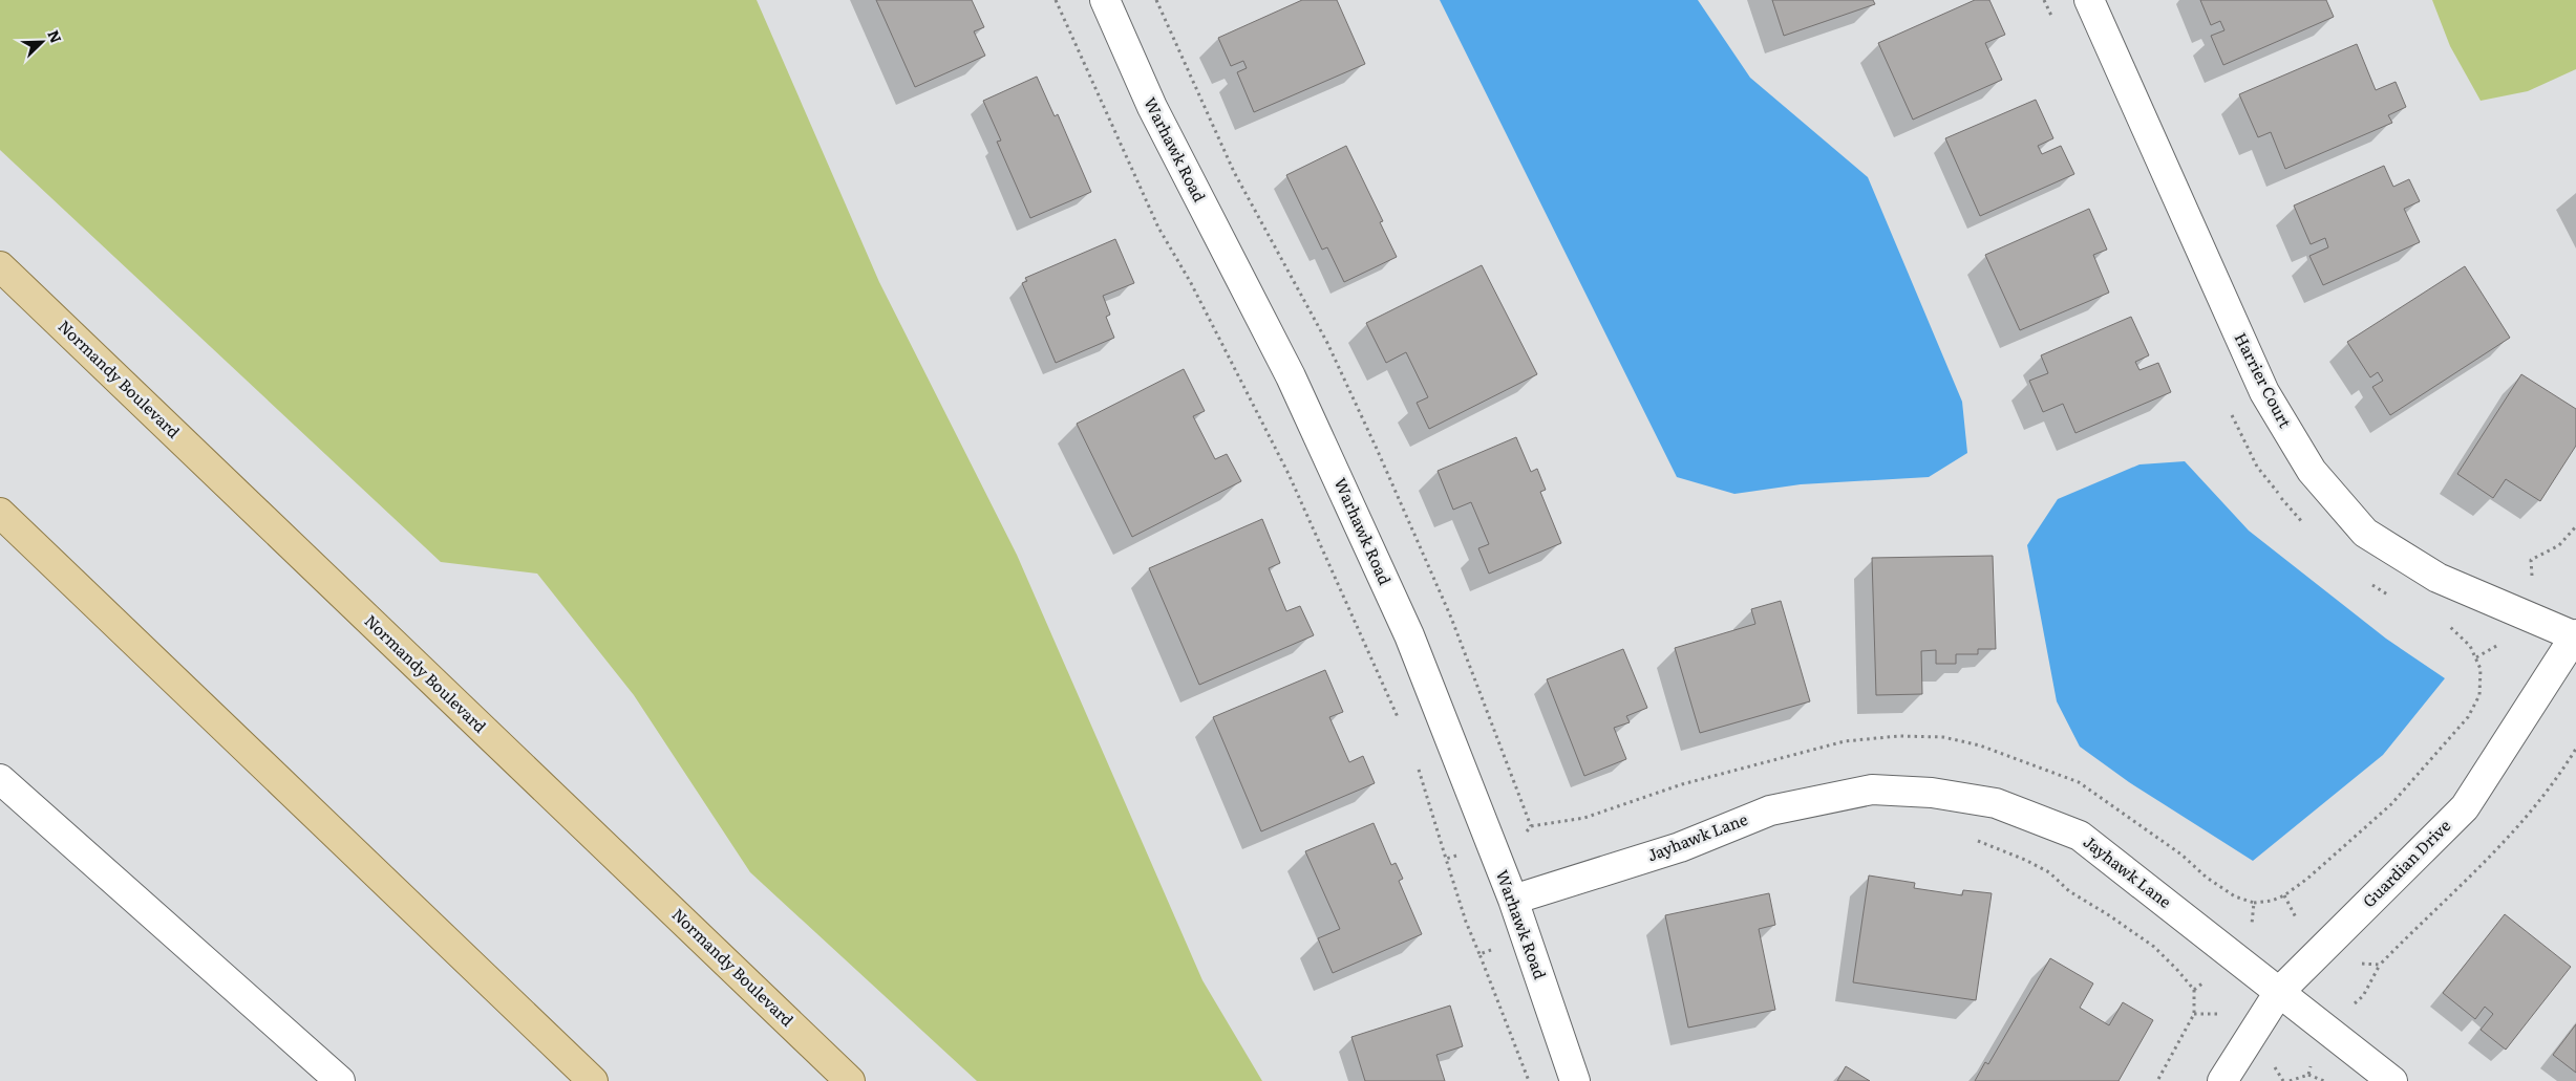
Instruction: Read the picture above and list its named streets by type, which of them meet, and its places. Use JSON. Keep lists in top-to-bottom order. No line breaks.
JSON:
{"streets":{"main road":["Normandy Boulevard"],"street":["Warhawk Road","Harrier Court","Jayhawk Lane","Guardian Drive"]},"crossings":[["Warhawk Road","Jayhawk Lane"],["Harrier Court","Guardian Drive"],["Jayhawk Lane","Guardian Drive"]],"north":"top right"}
